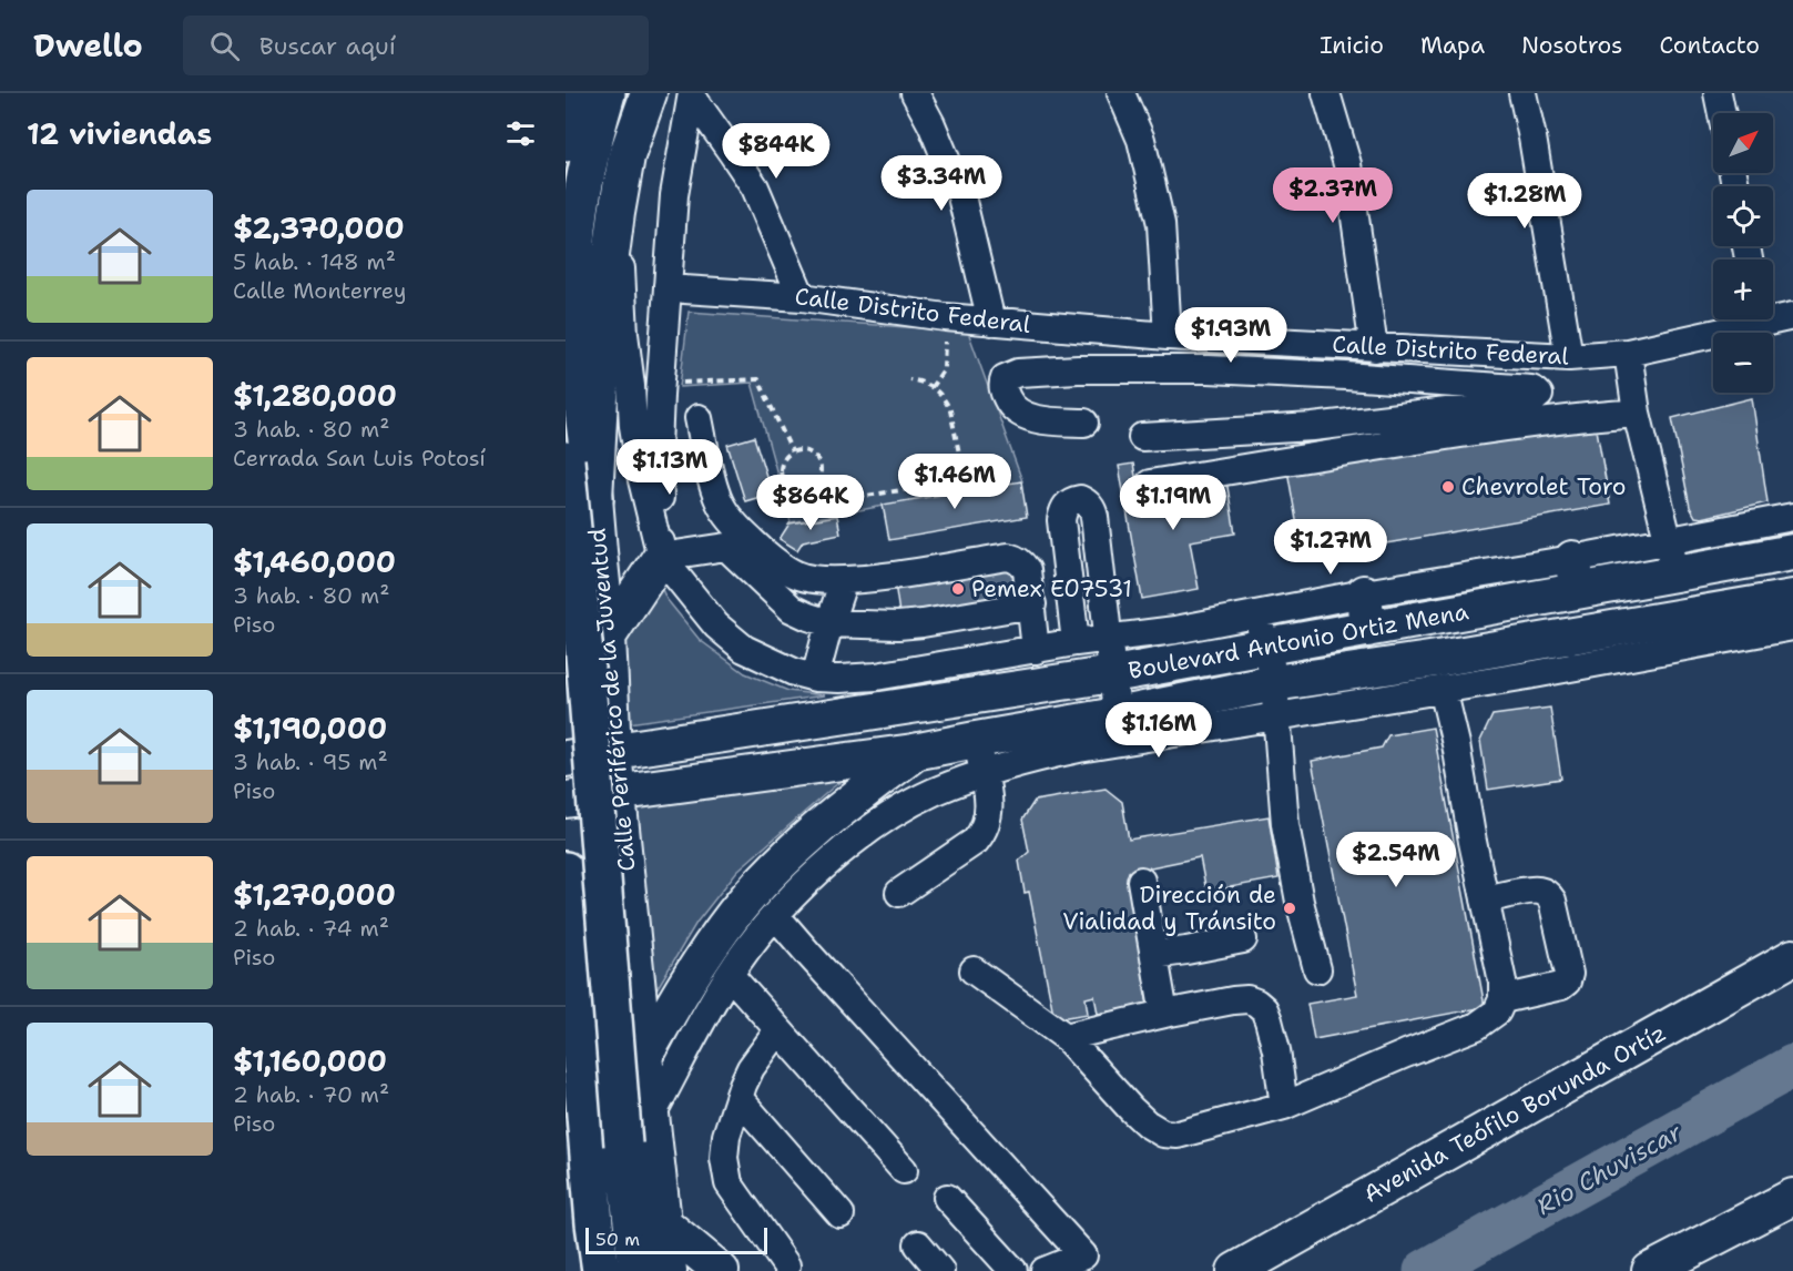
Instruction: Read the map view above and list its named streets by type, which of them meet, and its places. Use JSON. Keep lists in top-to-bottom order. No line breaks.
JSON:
{"streets":{"main road":["Boulevard Antonio Ortiz Mena","Calle Periférico de la Juventud","Avenida Teófilo Borunda Ortíz"],"street":["Calle Distrito Federal"]},"crossings":[["Boulevard Antonio Ortiz Mena","Calle Periférico de la Juventud"]],"water":["Rio Chuviscar"],"places":["Chevrolet Toro","Pemex E07531","Dirección de Vialidad y Tránsito"],"scale_bar":"50 m","north":"top right","page":{"header":"Dwello","search":"Buscar aquí","nav":["Inicio","Mapa","Nosotros","Contacto"],"heading":"12 viviendas","map_buttons":["+","−"],"price":["$844K","$3.34M","$2.37M","$1.28M","$1.93M","$1.13M","$1.46M","$864K","$1.19M","$1.27M","$1.16M","$2.54M"],"list":[{"name":"$2,370,000","note":"5 hab. · 148 m² · Calle Monterrey"},{"name":"$1,280,000","note":"3 hab. · 80 m² · Cerrada San Luis Potosí"},{"name":"$1,460,000","note":"3 hab. · 80 m² · Piso"},{"name":"$1,190,000","note":"3 hab. · 95 m² · Piso"},{"name":"$1,270,000","note":"2 hab. · 74 m² · Piso"},{"name":"$1,160,000","note":"2 hab. · 70 m² · Piso"}],"scale":"50 m"}}
